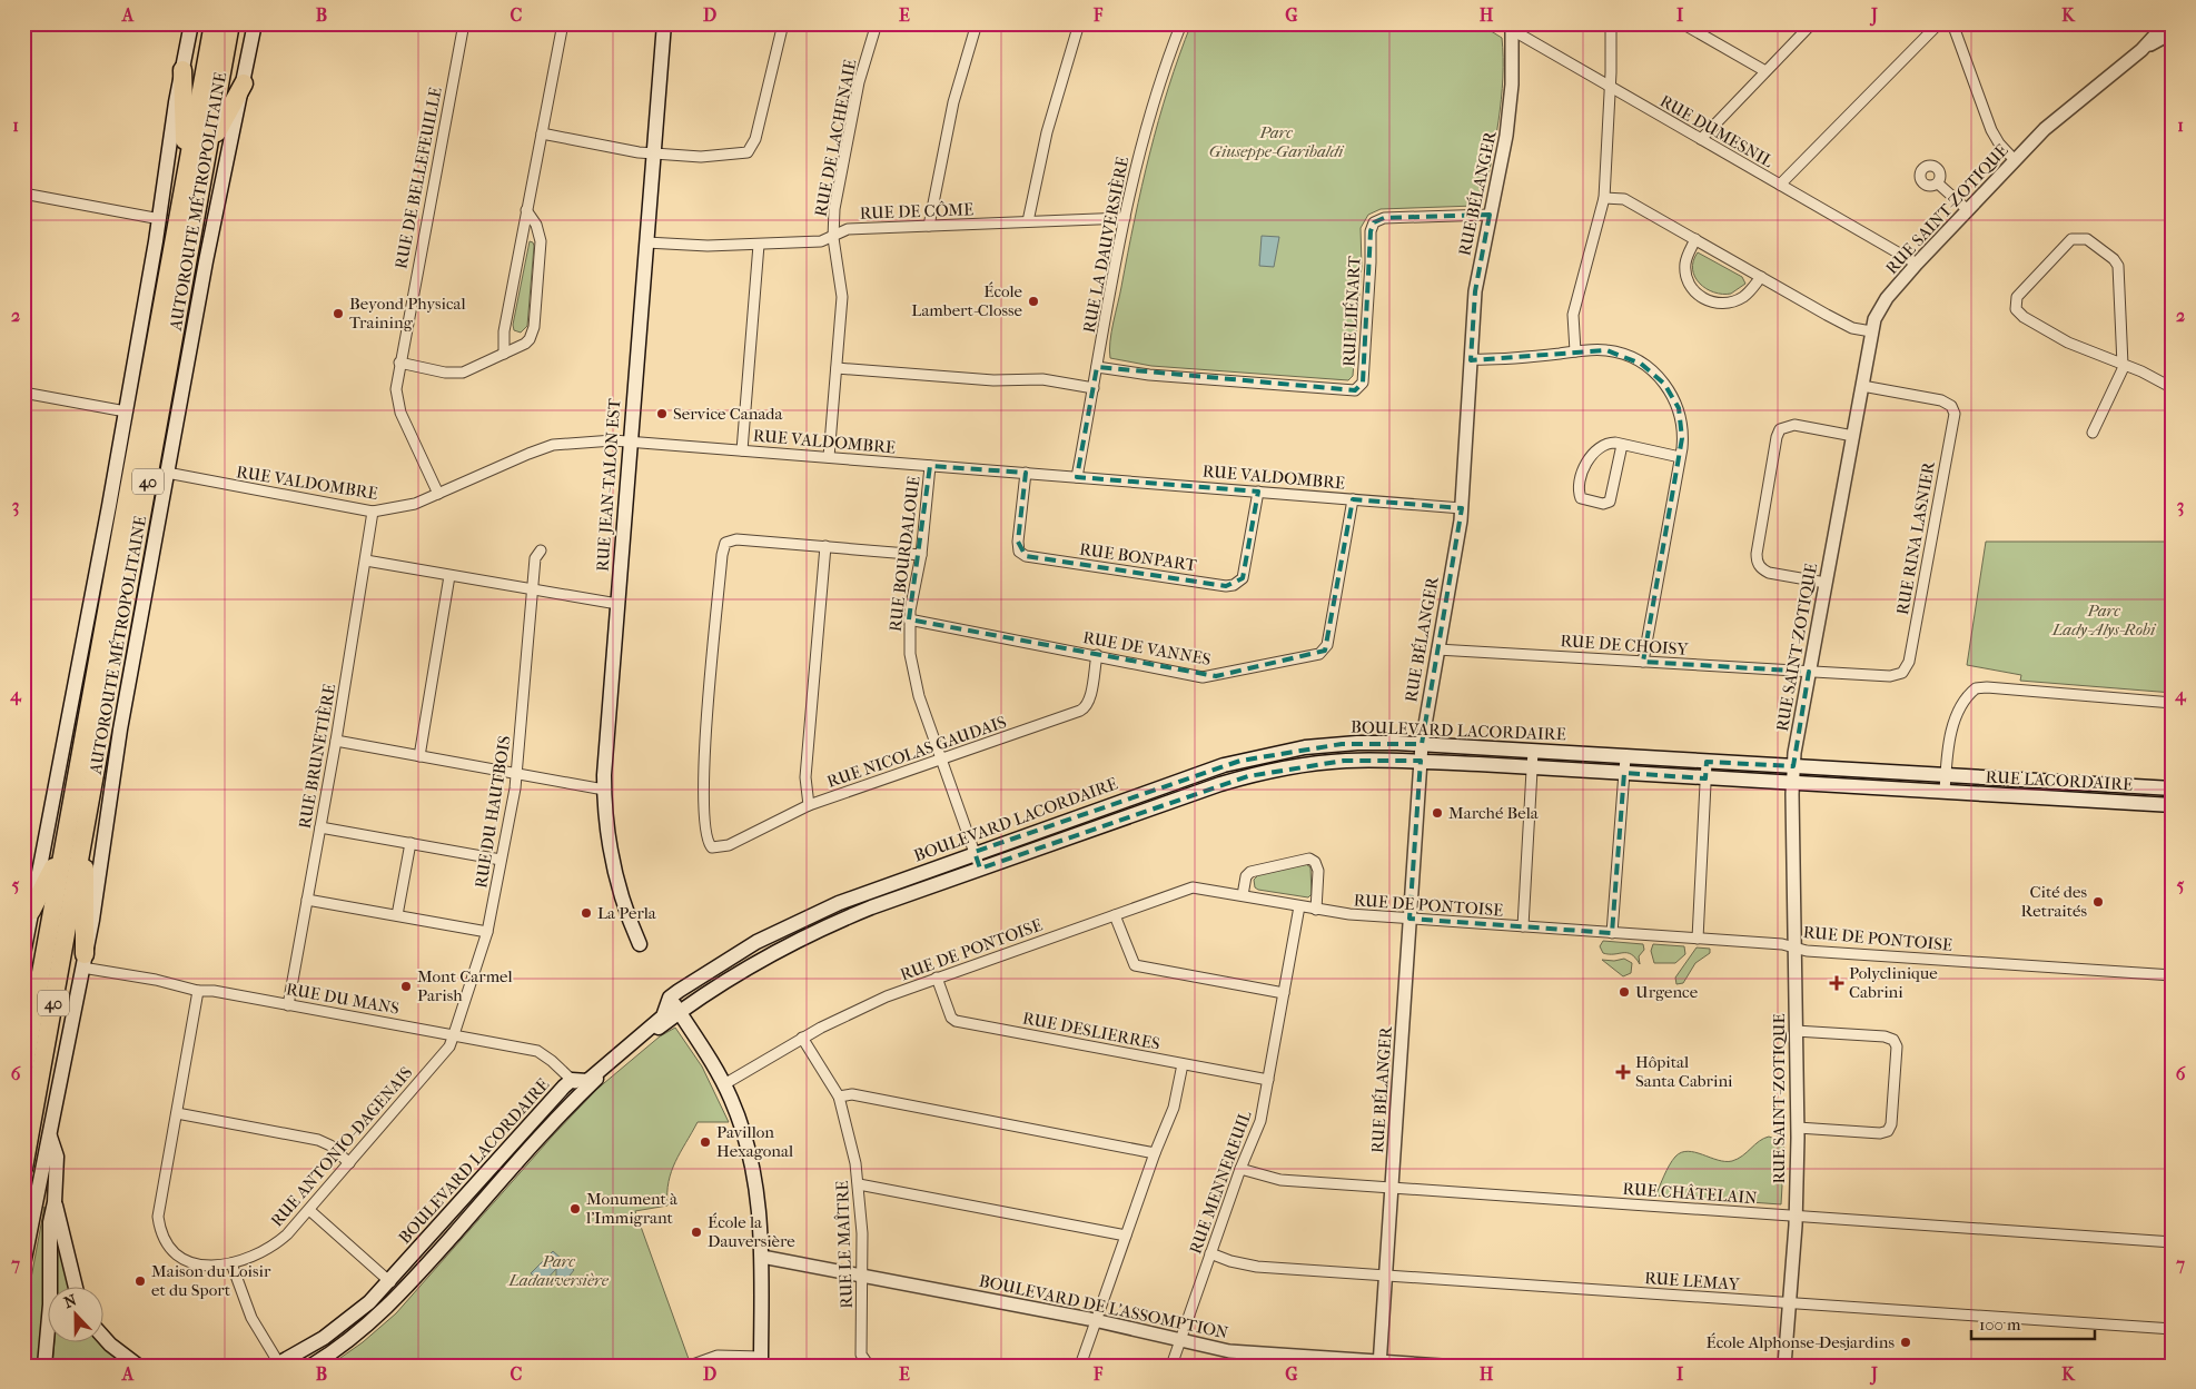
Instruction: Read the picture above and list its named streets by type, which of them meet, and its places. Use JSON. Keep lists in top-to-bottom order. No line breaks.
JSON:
{"streets":{"highway":["AUTOROUTE MÉTROPOLITAINE","40"],"main road":["RUE JEAN-TALON EST","BOULEVARD LACORDAIRE","RUE LACORDAIRE"],"street":["RUE DUMESNIL","RUE DE LACHENAIE","RUE DE BELLEFEUILLE","RUE BÉLANGER","RUE SAINT-ZOTIQUE","RUE DE CÔME","RUE LA DAUVERSIÈRE","RUE LIÉNART","RUE VALDOMBRE","RUE RINA LASNIER","RUE BOURDALOUE","RUE BONPART","RUE DE CHOISY","RUE DE VANNES","RUE NICOLAS GAUDAIS","RUE BRUNETIÈRE","RUE DU HAUTBOIS","RUE DE PONTOISE","RUE DU MANS","RUE DESLIERRES","RUE ANTONIO-DAGENAIS","RUE MENNEREUIL","RUE CHÂTELAIN","RUE LE MAÎTRE","RUE LEMAY","BOULEVARD DE L'ASSOMPTION"]},"crossings":[["RUE DUMESNIL","RUE BÉLANGER"],["RUE DUMESNIL","RUE SAINT-ZOTIQUE"],["RUE DE LACHENAIE","RUE DE CÔME"],["RUE DE LACHENAIE","RUE VALDOMBRE"],["RUE DE BELLEFEUILLE","RUE VALDOMBRE"],["RUE BÉLANGER","RUE LIÉNART"],["RUE BÉLANGER","RUE VALDOMBRE"],["RUE BÉLANGER","RUE DE CHOISY"],["RUE BÉLANGER","BOULEVARD LACORDAIRE"],["RUE BÉLANGER","RUE DE PONTOISE"],["RUE BÉLANGER","RUE CHÂTELAIN"],["RUE BÉLANGER","RUE LEMAY"],["RUE BÉLANGER","BOULEVARD DE L'ASSOMPTION"],["RUE SAINT-ZOTIQUE","RUE RINA LASNIER"],["RUE SAINT-ZOTIQUE","RUE DE CHOISY"],["RUE SAINT-ZOTIQUE","BOULEVARD LACORDAIRE"],["RUE SAINT-ZOTIQUE","RUE DE PONTOISE"],["RUE SAINT-ZOTIQUE","RUE CHÂTELAIN"],["RUE SAINT-ZOTIQUE","RUE LEMAY"],["RUE DE CÔME","RUE LA DAUVERSIÈRE"],["RUE DE CÔME","RUE JEAN-TALON EST"],["RUE LA DAUVERSIÈRE","RUE LIÉNART"],["RUE LA DAUVERSIÈRE","RUE VALDOMBRE"],["RUE VALDOMBRE","RUE JEAN-TALON EST"],["RUE VALDOMBRE","RUE BOURDALOUE"],["RUE VALDOMBRE","RUE BONPART"],["RUE VALDOMBRE","RUE DE VANNES"],["RUE VALDOMBRE","RUE BRUNETIÈRE"],["RUE RINA LASNIER","RUE DE CHOISY"],["RUE BOURDALOUE","RUE DE VANNES"],["RUE BOURDALOUE","BOULEVARD LACORDAIRE"],["RUE BOURDALOUE","RUE NICOLAS GAUDAIS"],["RUE DE VANNES","RUE NICOLAS GAUDAIS"],["BOULEVARD LACORDAIRE","RUE LACORDAIRE"],["BOULEVARD LACORDAIRE","RUE DU MANS"],["RUE BRUNETIÈRE","RUE DU MANS"],["RUE DU HAUTBOIS","RUE DU MANS"],["RUE DU HAUTBOIS","RUE ANTONIO-DAGENAIS"],["RUE DE PONTOISE","RUE DESLIERRES"],["RUE DE PONTOISE","RUE MENNEREUIL"],["RUE DE PONTOISE","RUE LE MAÎTRE"],["RUE DU MANS","RUE ANTONIO-DAGENAIS"],["RUE DESLIERRES","RUE MENNEREUIL"],["RUE MENNEREUIL","RUE CHÂTELAIN"],["RUE MENNEREUIL","RUE LEMAY"],["RUE MENNEREUIL","BOULEVARD DE L'ASSOMPTION"],["RUE LE MAÎTRE","BOULEVARD DE L'ASSOMPTION"]],"parks":["Parc Giuseppe-Garibaldi","Parc Lady-Alys-Robi","Parc Ladauversière"],"places":{"other":["École Lambert-Closse","Beyond Physical Training","Service Canada","Marché Bela","Cité des Retraités","La Perla","Mont Carmel Parish","Urgence","Pavillon Hexagonal","Monument à l'Immigrant","École la Dauversière","Maison du Loisir et du Sport","École Alphonse-Desjardins"],"health":["Polyclinique Cabrini","Hôpital Santa Cabrini"]},"scale_bar":"100 m","north":"top","grid":{"columns":["A","B","C","D","E","F","G","H","I","J","K"],"rows":["1","2","3","4","5","6","7"]}}
